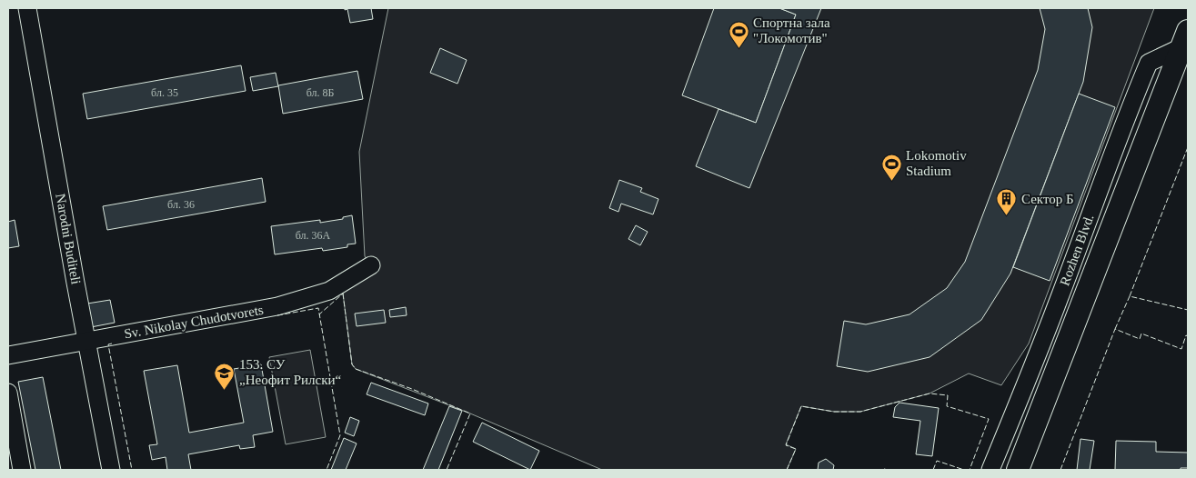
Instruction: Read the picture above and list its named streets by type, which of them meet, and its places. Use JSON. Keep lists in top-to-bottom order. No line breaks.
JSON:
{"streets":{"main road":["Rozhen Blvd."],"street":["Narodni Buditeli","Sv. Nikolay Chudotvorets"]},"crossings":[["Narodni Buditeli","Sv. Nikolay Chudotvorets"]],"places":{"sports":["Спортна зала \"Локомотив\"","Lokomotiv Stadium"],"building":["Сектор Б"],"school or university":["153. СУ „Неофит Рилски“"]},"house_numbers":["бл. 35","бл. 8Б","бл. 36","бл. 36А"]}
